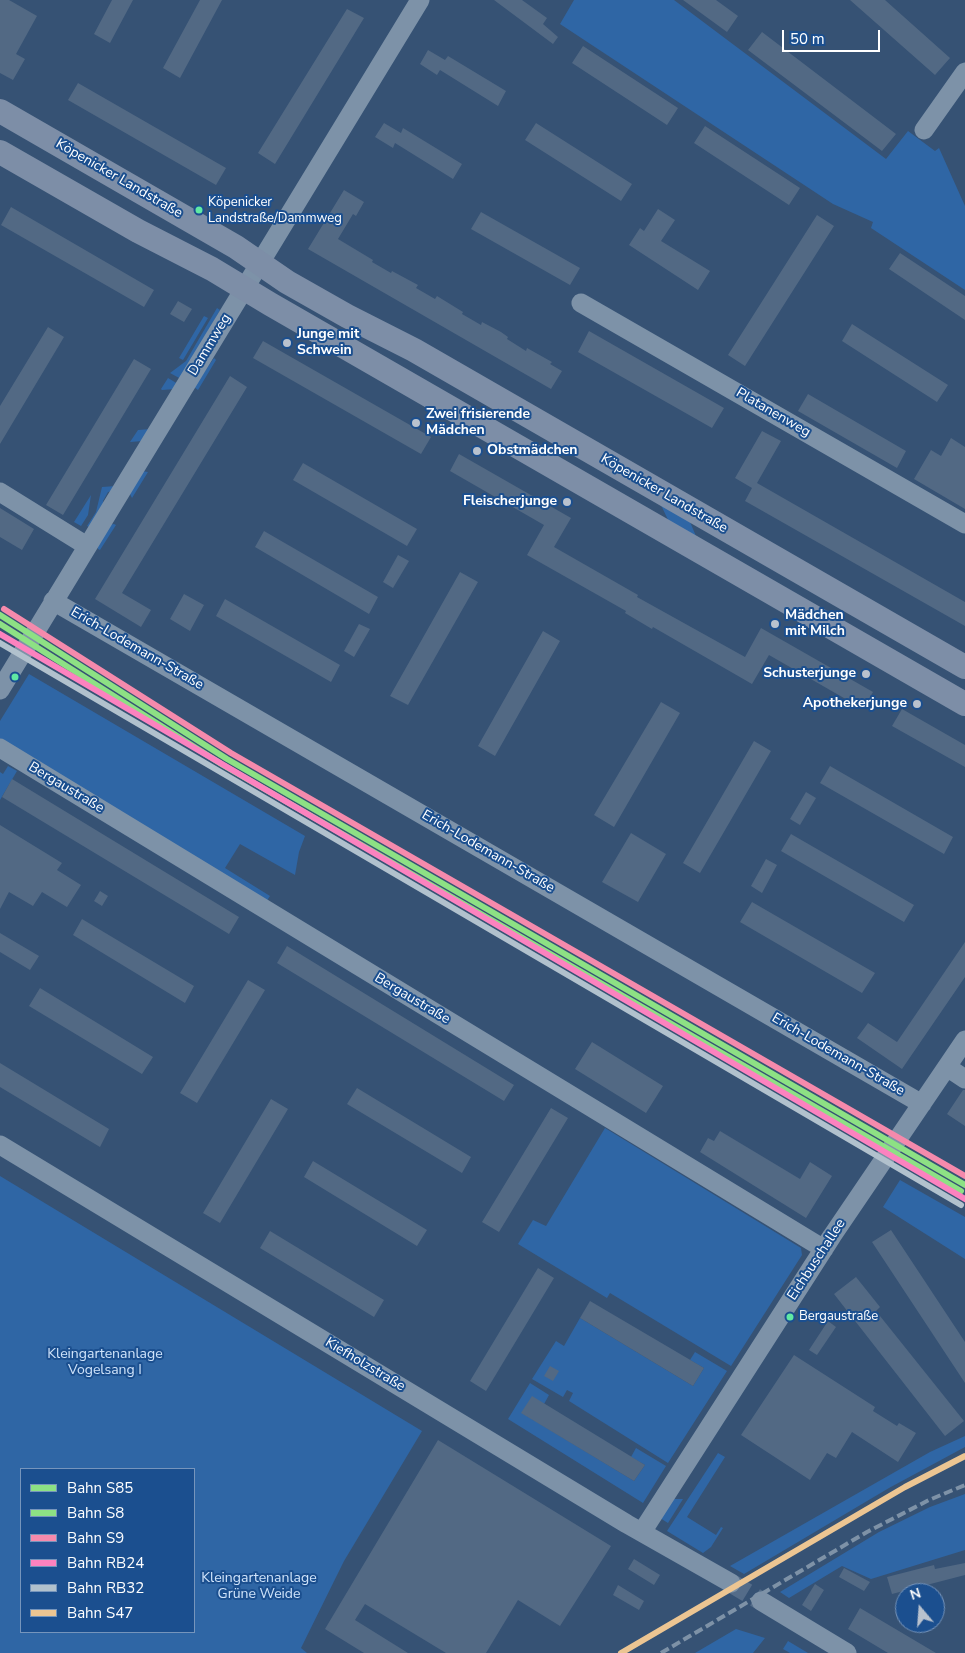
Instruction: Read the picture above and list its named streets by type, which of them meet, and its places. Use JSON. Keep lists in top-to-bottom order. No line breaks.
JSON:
{"streets":{"main road":["Köpenicker Landstraße"],"street":["Dammweg","Platanenweg","Erich-Lodemann-Straße","Bergaustraße","Eichbuschallee","Kiefholzstraße"]},"crossings":[["Köpenicker Landstraße","Dammweg"],["Dammweg","Erich-Lodemann-Straße"],["Erich-Lodemann-Straße","Eichbuschallee"],["Bergaustraße","Eichbuschallee"],["Eichbuschallee","Kiefholzstraße"]],"parks":["Kleingartenanlage Vogelsang I","Kleingartenanlage Grüne Weide"],"places":["Köpenicker Landstraße/Dammweg","Junge mit Schwein","Zwei frisierende Mädchen","Obstmädchen","Fleischerjunge","Mädchen mit Milch","Schusterjunge","Apothekerjunge","Bergaustraße"],"lines":["rail line S9","rail line S85","rail line S8","rail line RB24","rail line RB32","rail line S47"],"legend":["Bahn S85","Bahn S8","Bahn S9","Bahn RB24","Bahn RB32","Bahn S47"],"scale_bar":"50 m","north":"top"}
